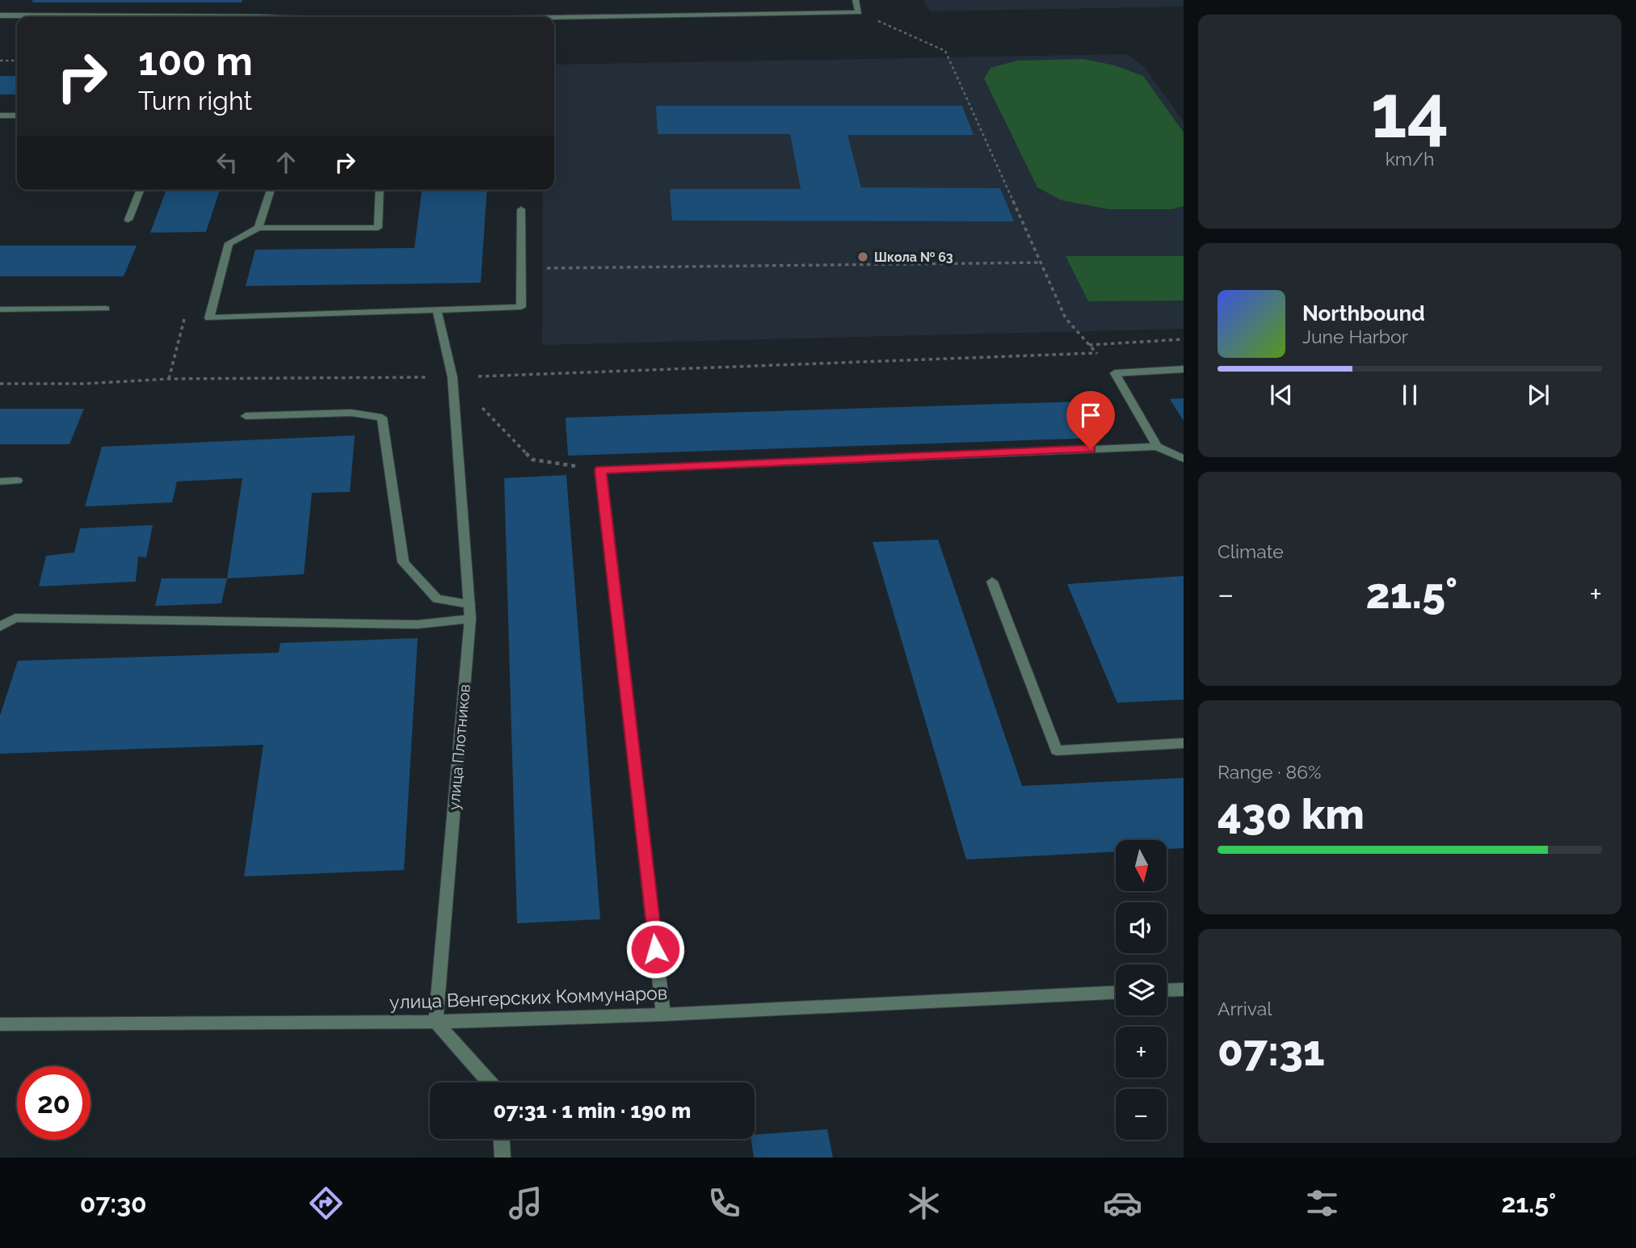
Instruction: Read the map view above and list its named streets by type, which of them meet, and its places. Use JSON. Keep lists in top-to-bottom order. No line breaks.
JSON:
{"streets":{"street":["улица Плотников","улица Венгерских Коммунаров"]},"crossings":[["улица Плотников","улица Венгерских Коммунаров"]],"places":["Школа № 63"],"north":"bottom","page":{"tile":[["14","km/h"],"Climate",["Range · 86%","430 km"],["Arrival","07:31"]],"turn":["100 m","Turn right"],"song":["Northbound","June Harbor"],"heat":["−","21.5°","+"],"map_buttons":["+","−"],"limit":"20","trip":"07:31 · 1 min · 190 m","tabs":["07:30","21.5°"]}}
